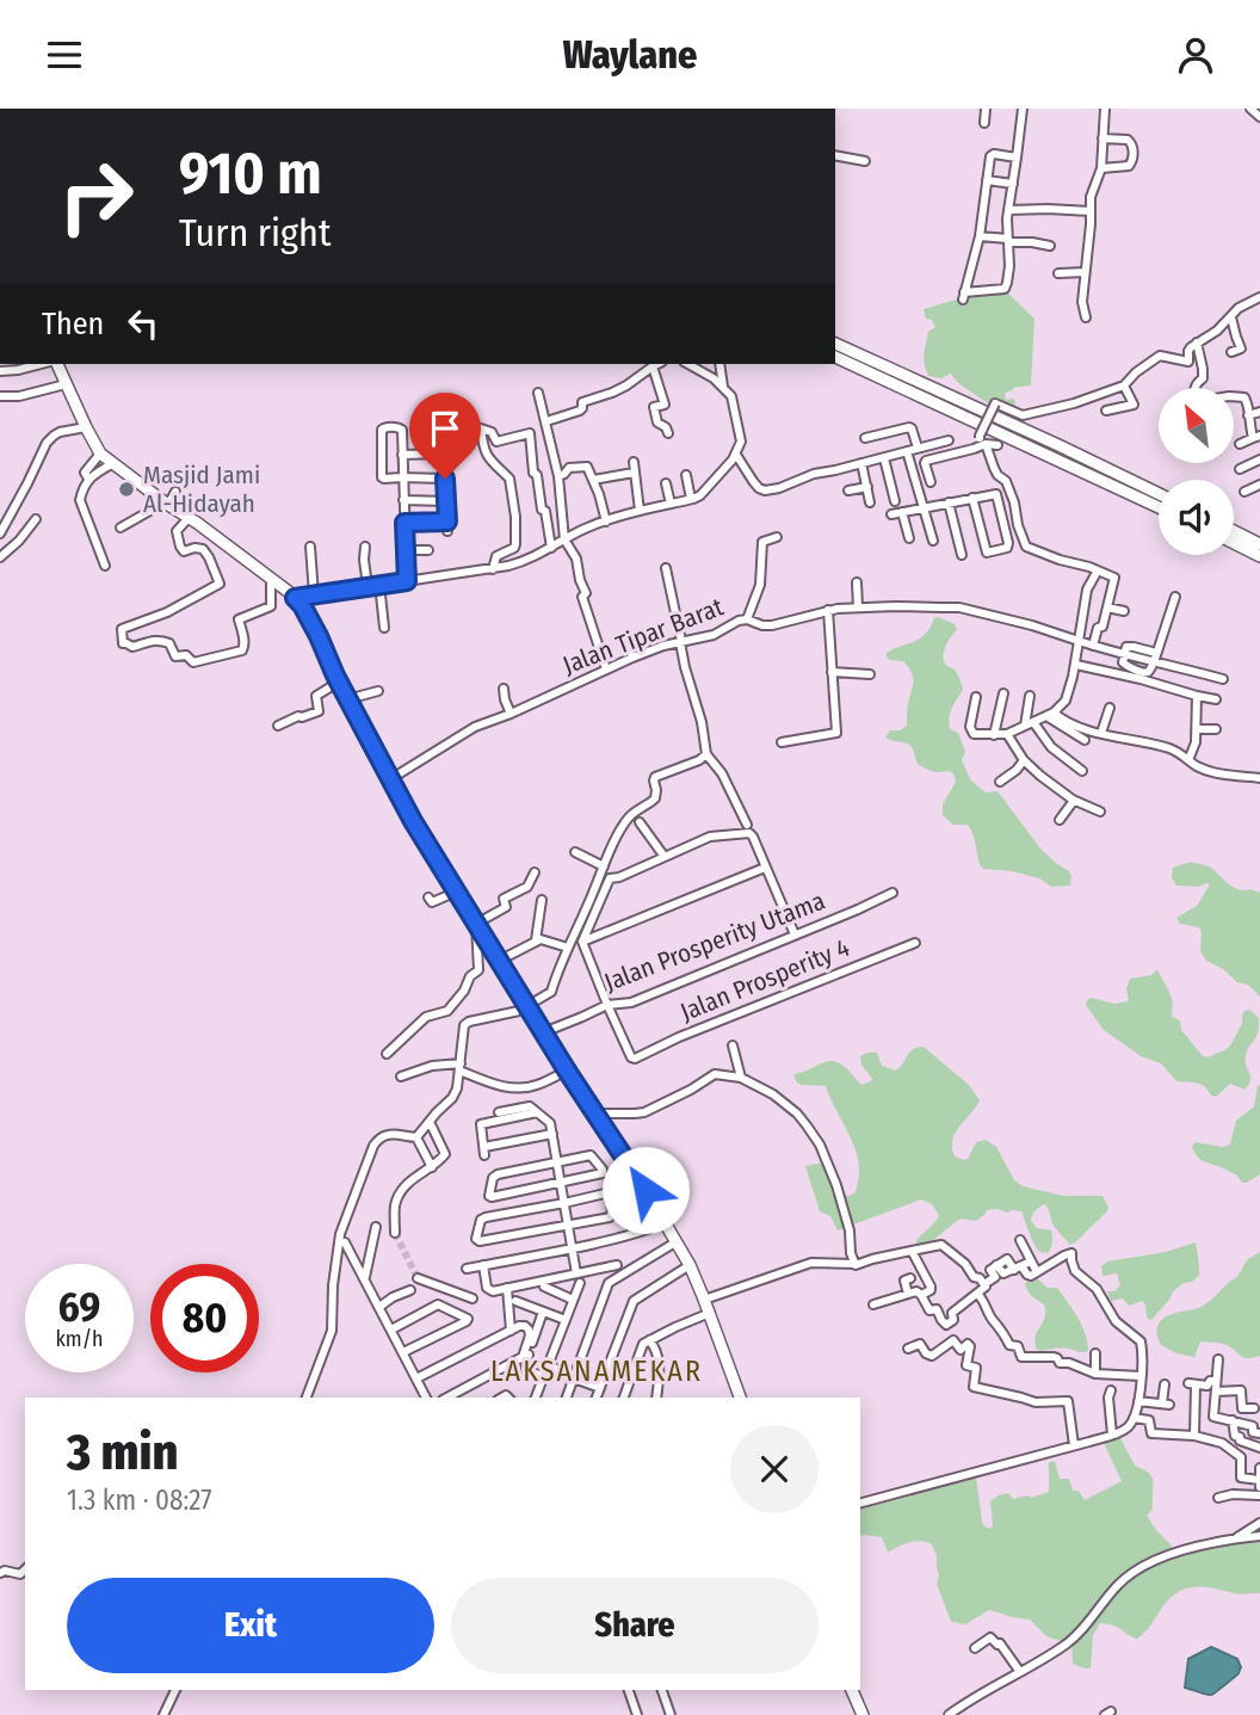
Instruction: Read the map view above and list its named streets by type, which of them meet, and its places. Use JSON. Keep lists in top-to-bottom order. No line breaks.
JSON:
{"streets":{"street":["Jalan Tipar Barat","Jalan Prosperity Utama","Jalan Prosperity 4"]},"crossings":[["Jalan Prosperity Utama","Jalan Prosperity 4"]],"districts":["LAKSANAMEKAR"],"places":["Masjid Jami Al-Hidayah"],"north":"top left","page":{"header":"Waylane","turn":["910 m","Turn right"],"then":"Then","speed":"69 km/h","limit":"80","heading":["3 min","1.3 km · 08:27"],"buttons":["Exit","Share"]}}
